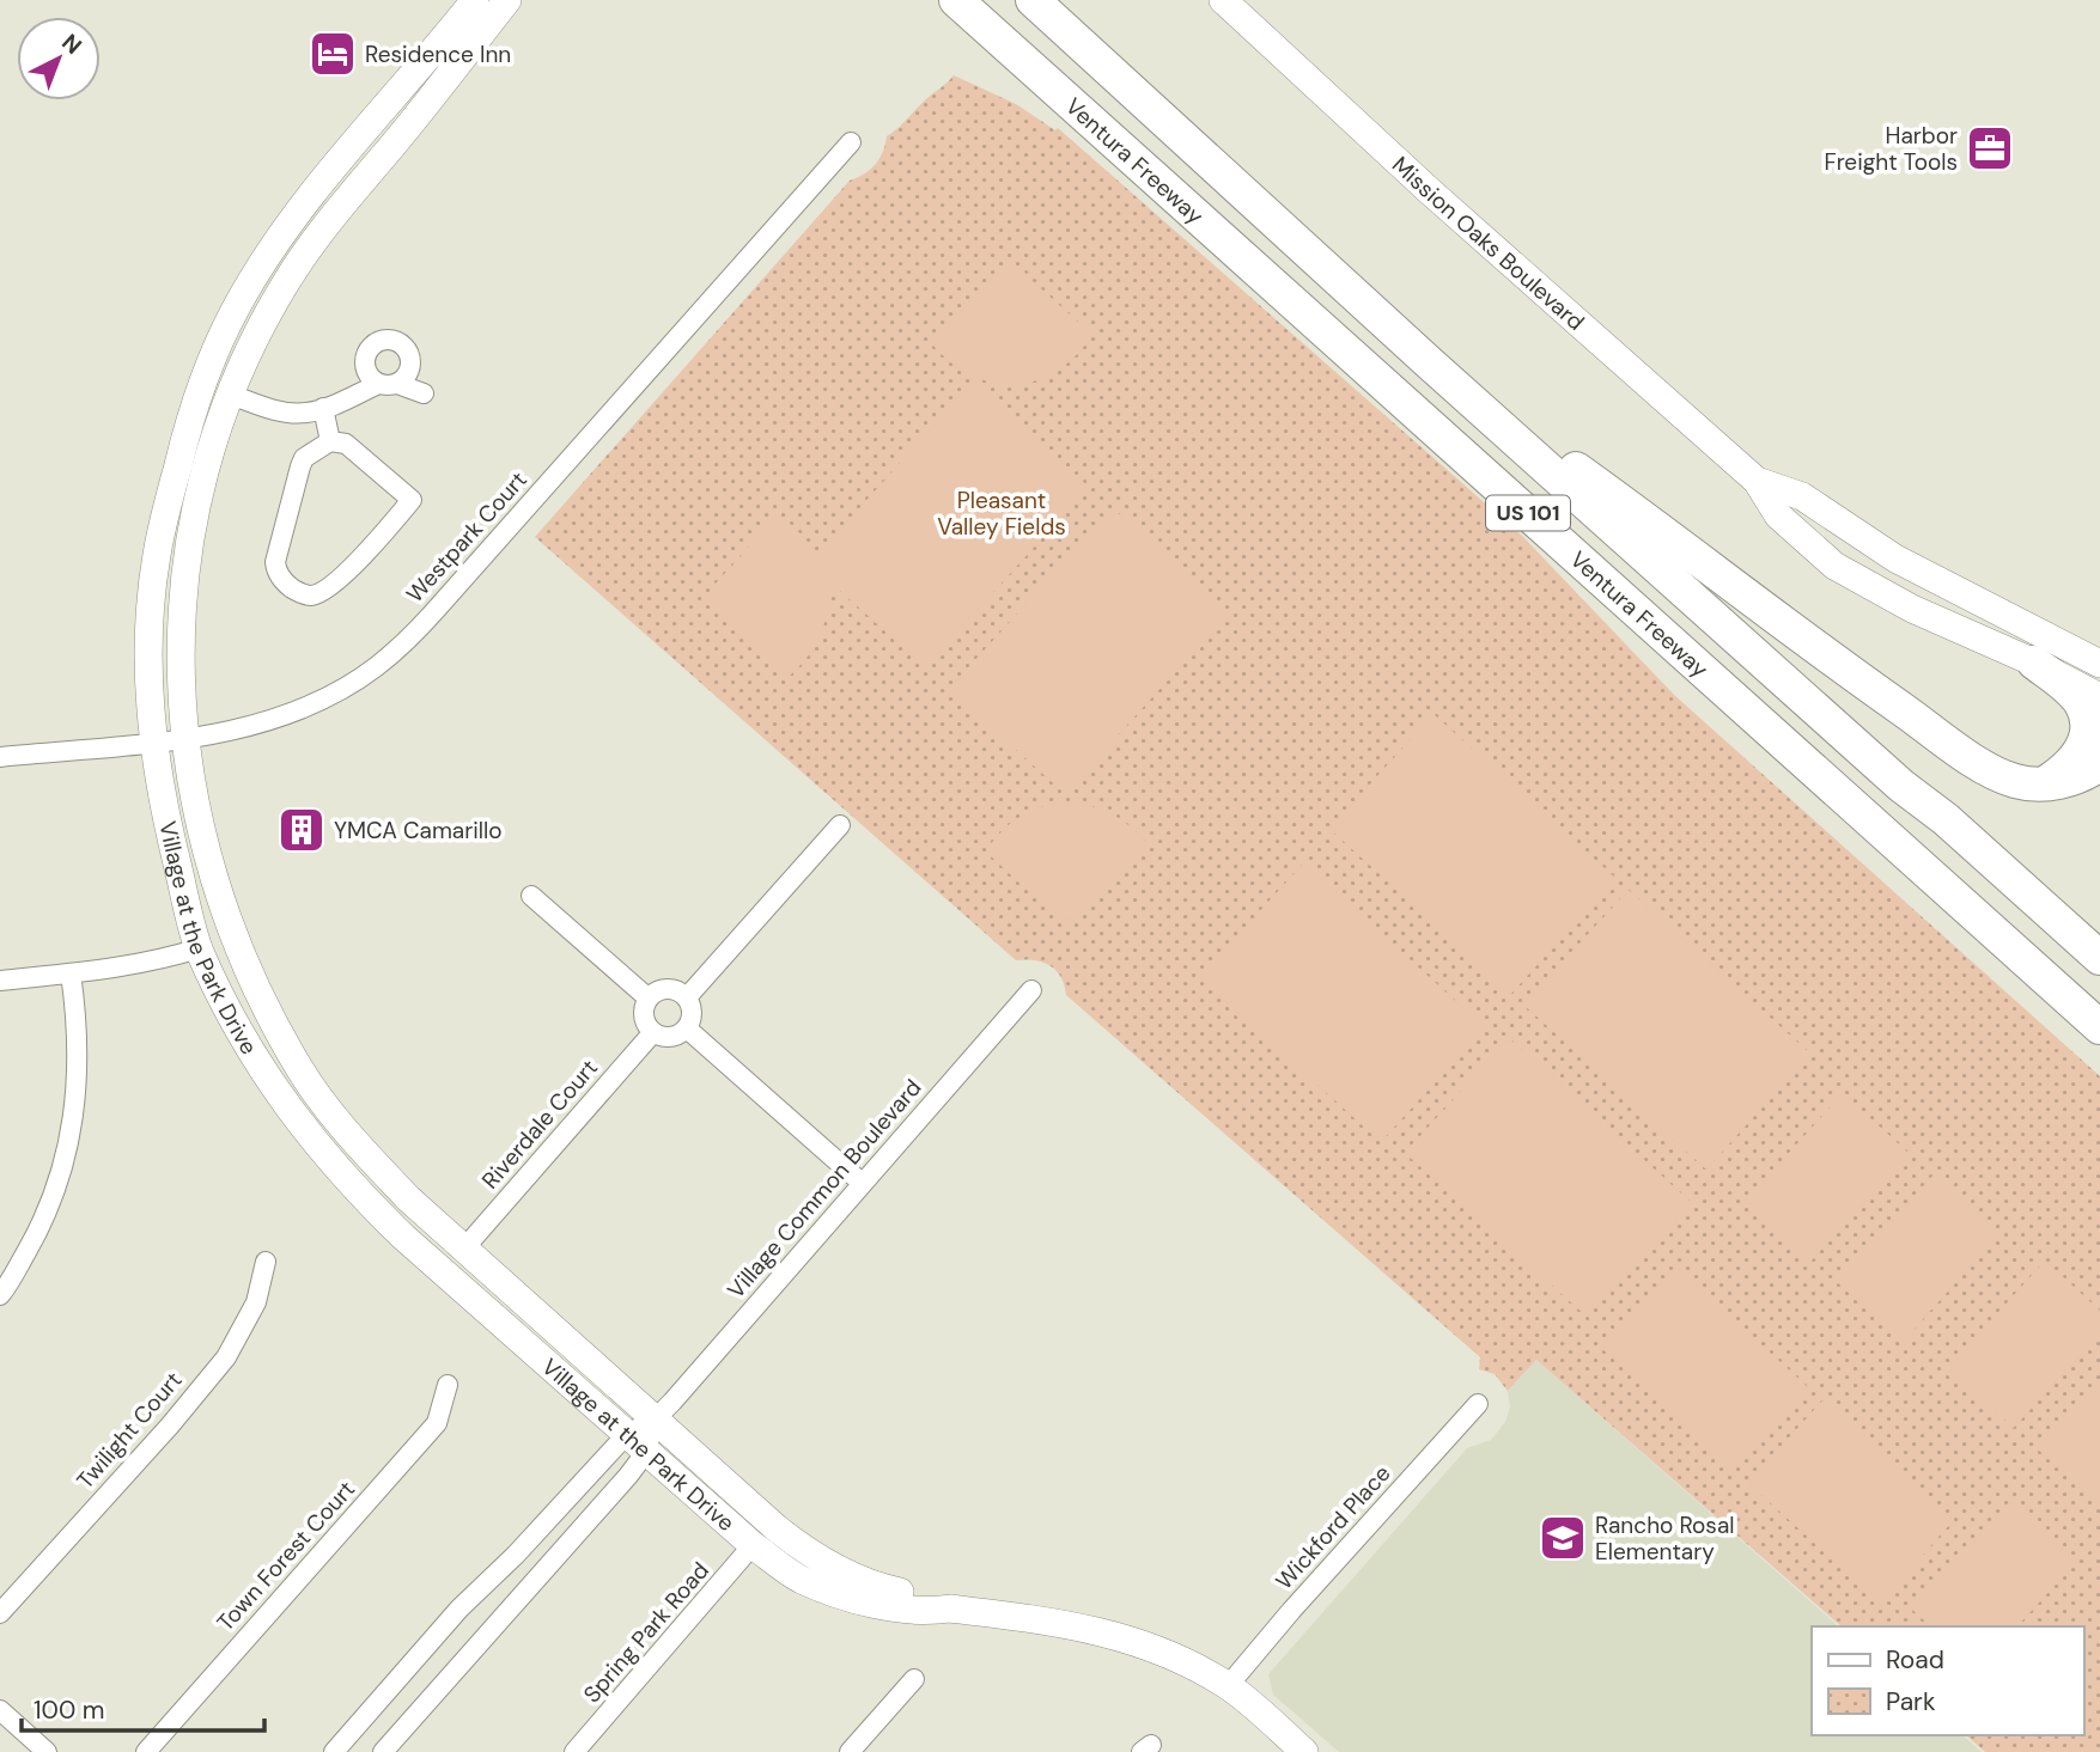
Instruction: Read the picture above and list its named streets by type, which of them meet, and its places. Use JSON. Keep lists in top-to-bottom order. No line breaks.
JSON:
{"streets":{"highway":["Ventura Freeway","US 101"],"street":["Mission Oaks Boulevard","Westpark Court","Village at the Park Drive","Riverdale Court","Village Common Boulevard","Twilight Court","Wickford Place","Town Forest Court","Spring Park Road"]},"crossings":[["Westpark Court","Village at the Park Drive"],["Village at the Park Drive","Riverdale Court"],["Village at the Park Drive","Village Common Boulevard"],["Village at the Park Drive","Wickford Place"],["Village at the Park Drive","Spring Park Road"]],"parks":["Pleasant Valley Fields"],"places":{"hotel":["Residence Inn"],"office":["Harbor Freight Tools"],"building":["YMCA Camarillo"],"school or university":["Rancho Rosal Elementary"]},"legend":["Road","Park"],"scale_bar":"100 m","north":"top right"}
